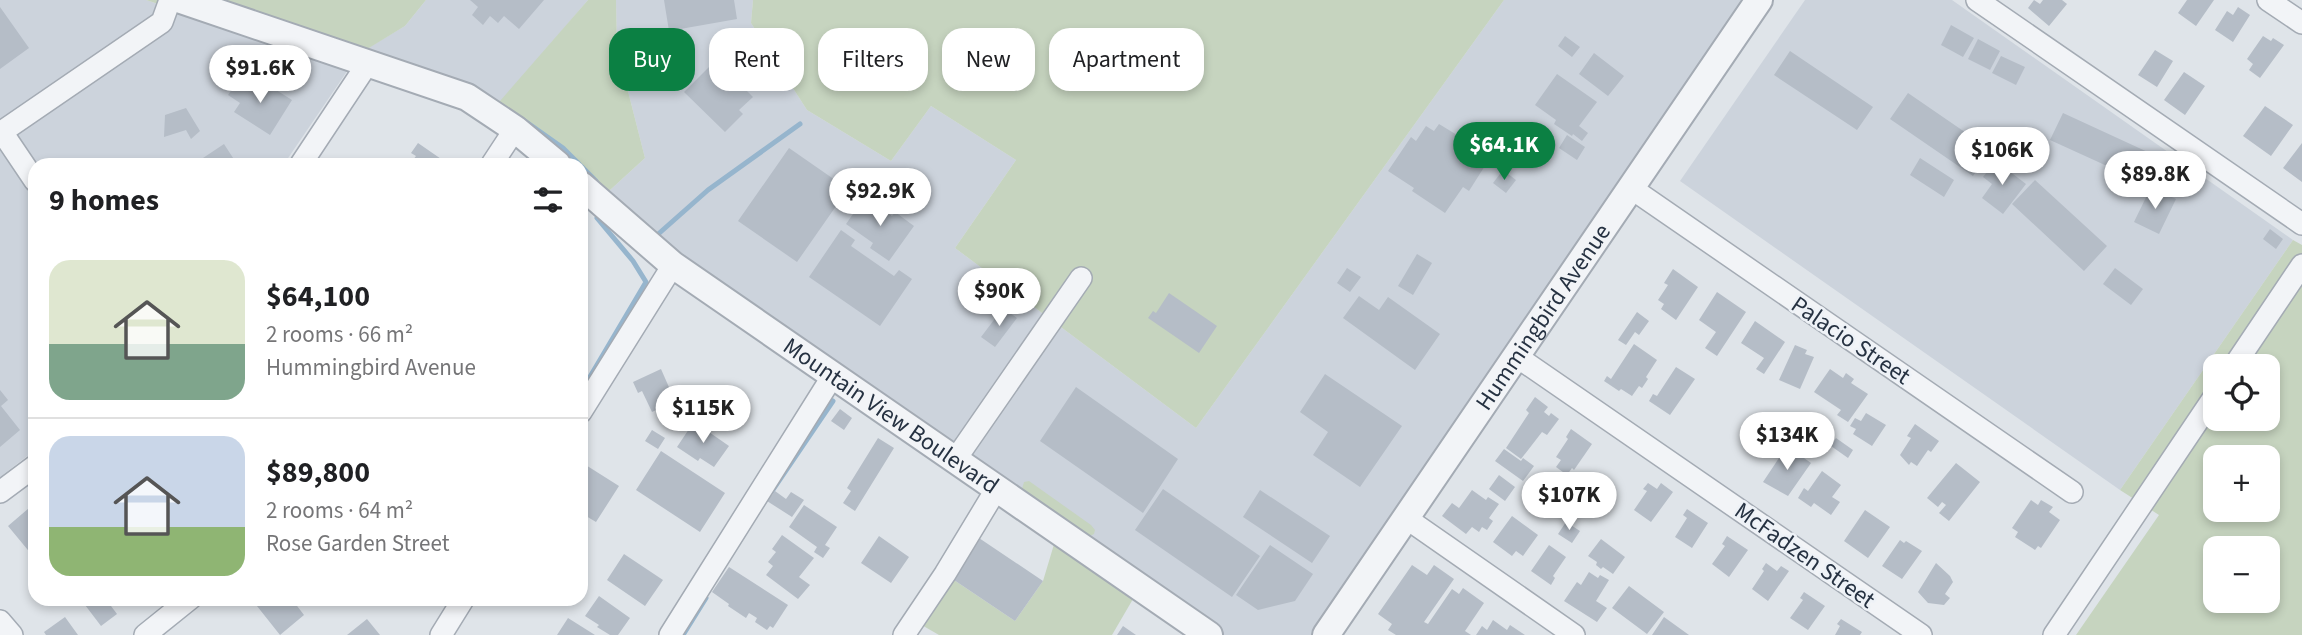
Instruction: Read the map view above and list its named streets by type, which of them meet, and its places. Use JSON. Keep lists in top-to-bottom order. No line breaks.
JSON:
{"streets":{"street":["Hummingbird Avenue","Palacio Street","Mountain View Boulevard","McFadzen Street"]},"crossings":[["Hummingbird Avenue","Palacio Street"],["Hummingbird Avenue","McFadzen Street"]],"page":{"chip":["Buy","Rent","Filters","New","Apartment"],"price":["$91.6K","$64.1K","$106K","$89.8K","$92.9K","$90K","$115K","$134K","$107K"],"heading":"9 homes","list":[{"name":"$64,100","note":"2 rooms · 66 m² · Hummingbird Avenue"},{"name":"$89,800","note":"2 rooms · 64 m² · Rose Garden Street"}],"map_buttons":["+","−"]}}
